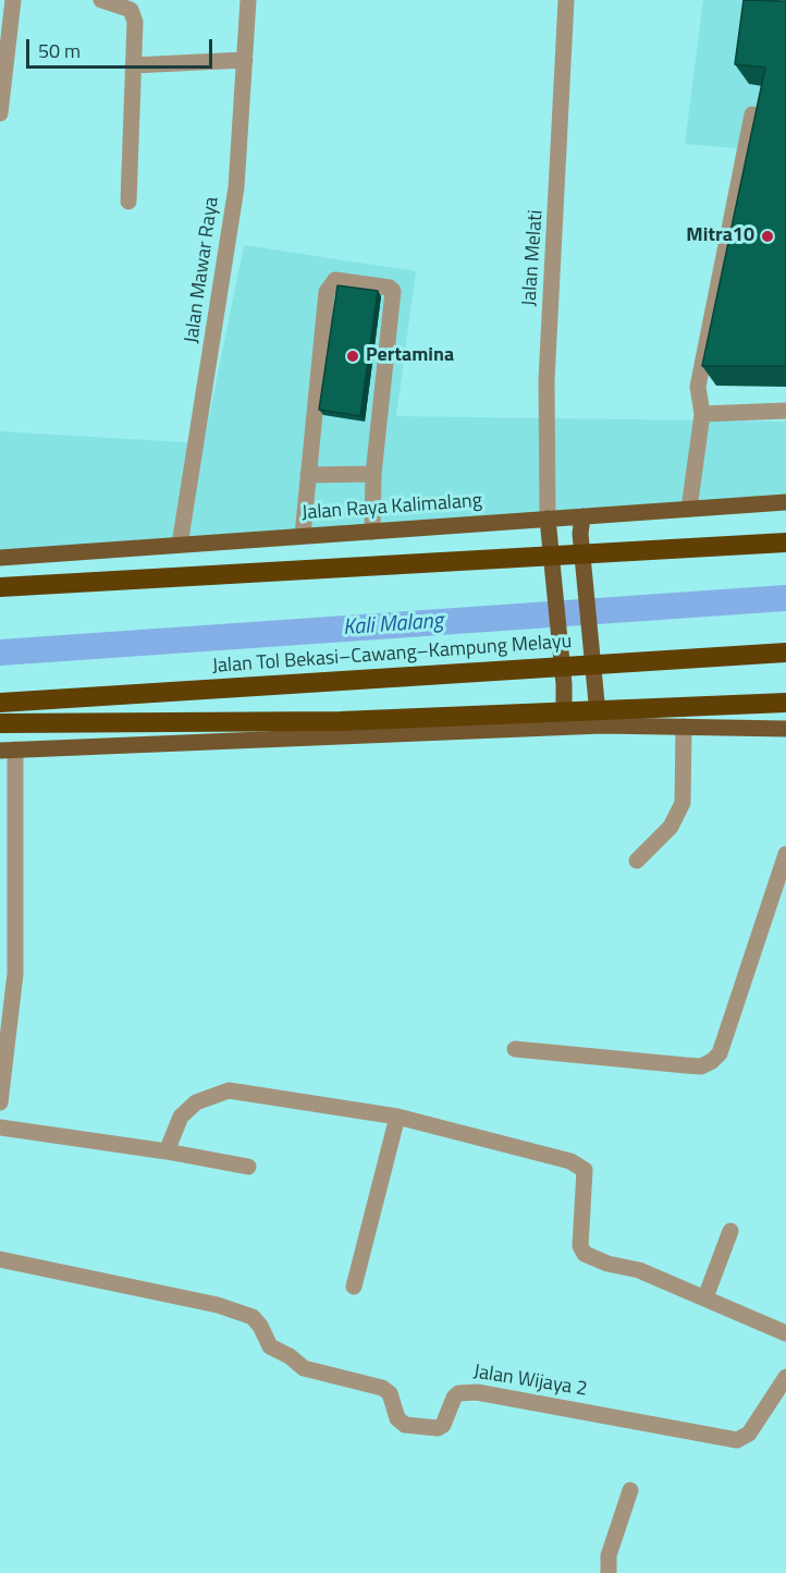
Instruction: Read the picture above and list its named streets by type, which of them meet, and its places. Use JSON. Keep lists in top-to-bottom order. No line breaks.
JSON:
{"streets":{"highway":["Jalan Tol Bekasi–Cawang–Kampung Melayu"],"main road":["Jalan Raya Kalimalang"],"street":["Jalan Melati","Jalan Mawar Raya","Jalan Wijaya 2"]},"crossings":[["Jalan Melati","Jalan Raya Kalimalang"],["Jalan Mawar Raya","Jalan Raya Kalimalang"]],"water":["Kali Malang"],"places":["Mitra10","Pertamina"],"scale_bar":"50 m"}
